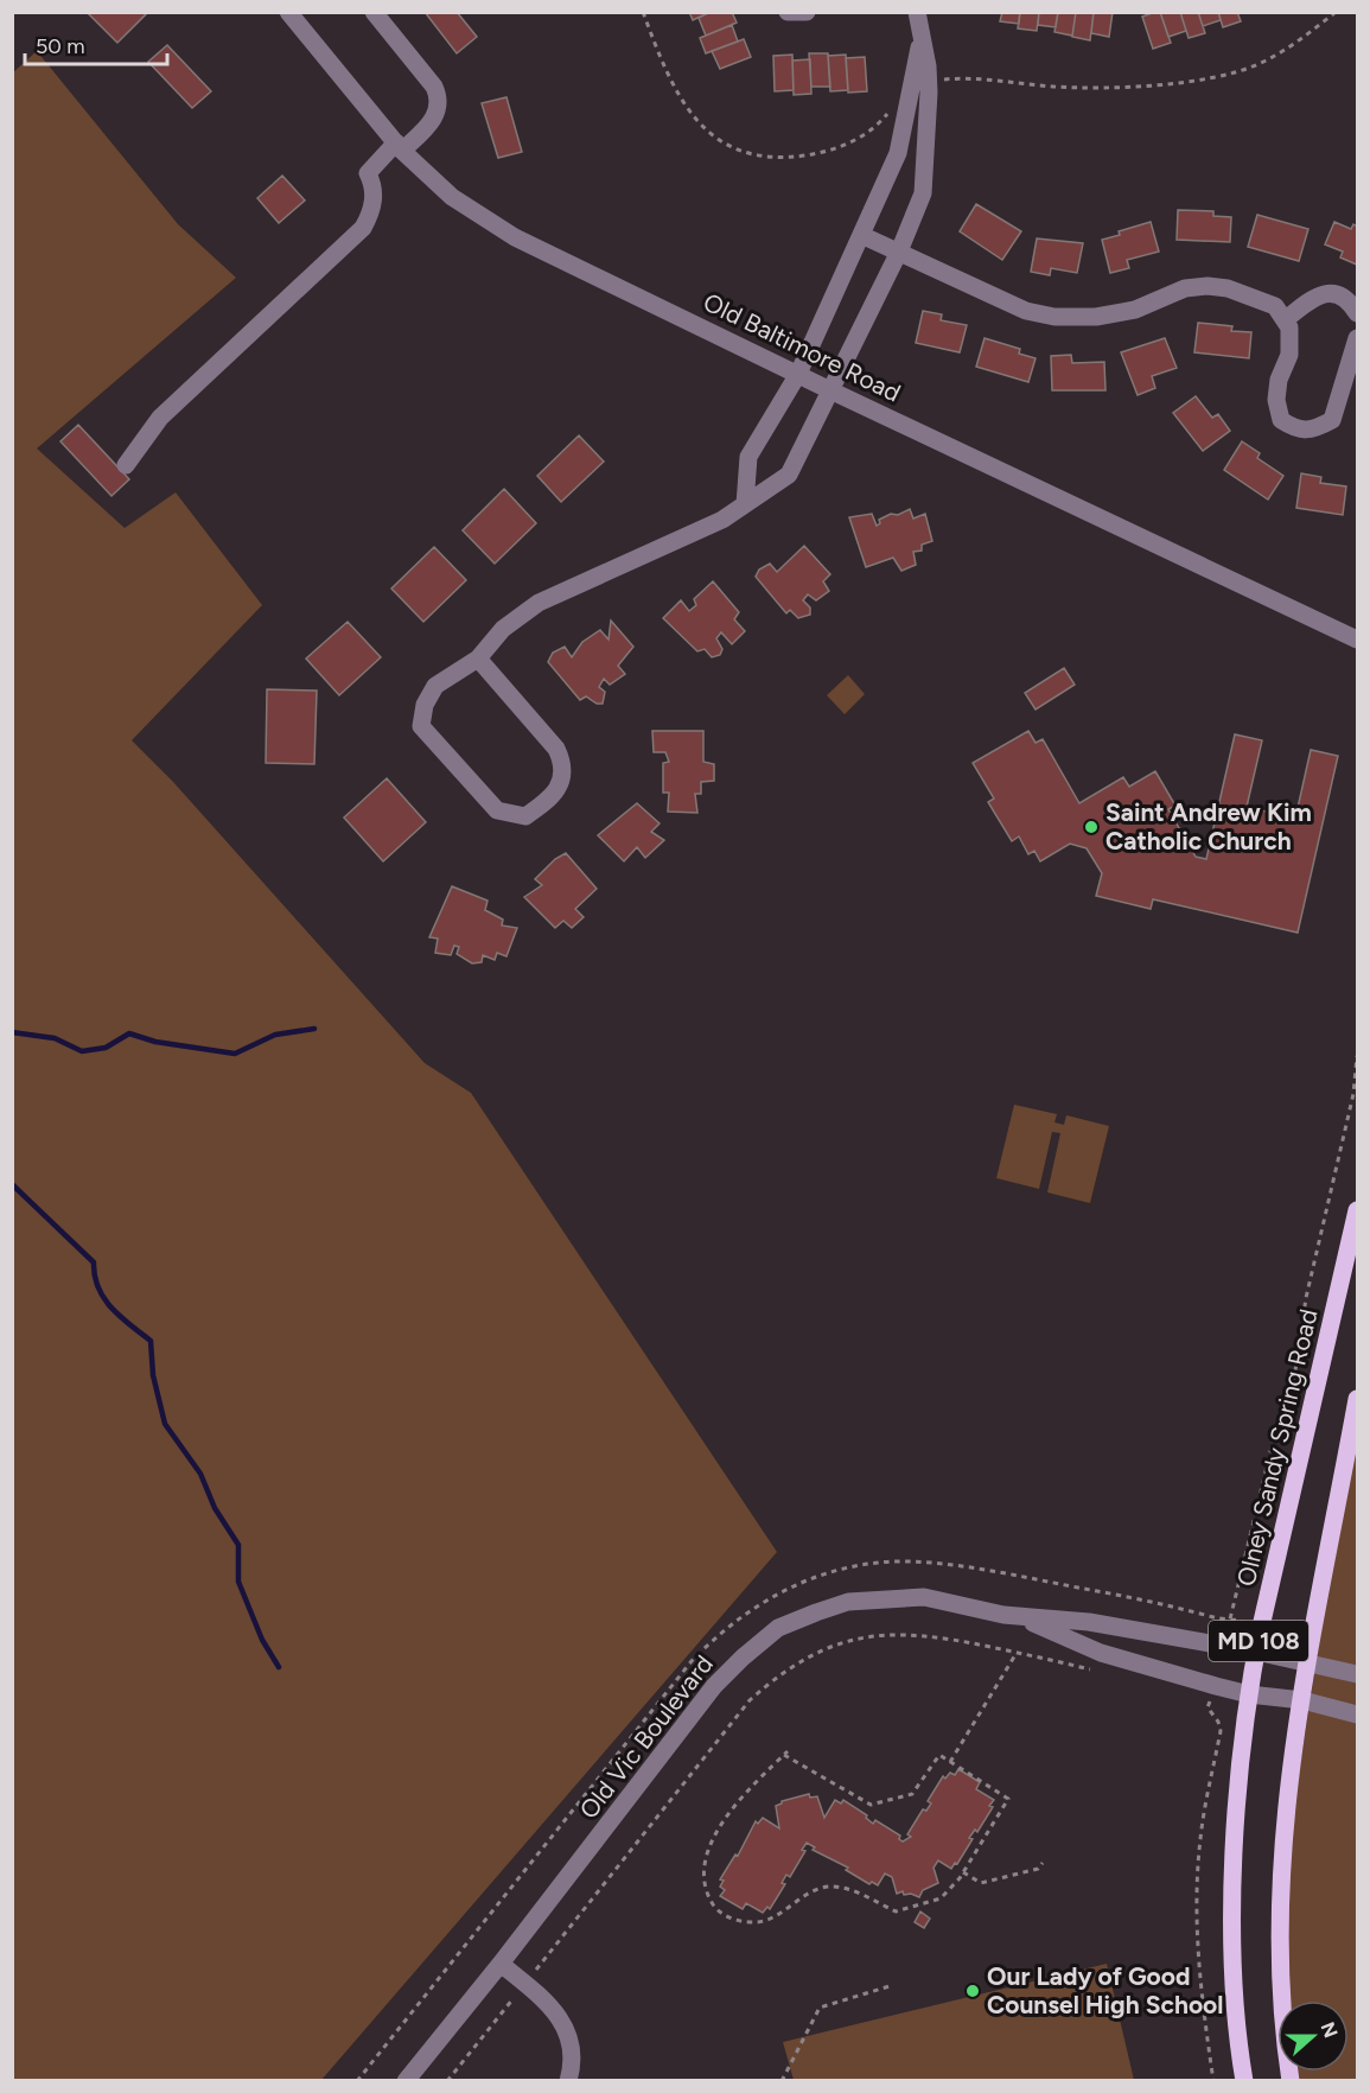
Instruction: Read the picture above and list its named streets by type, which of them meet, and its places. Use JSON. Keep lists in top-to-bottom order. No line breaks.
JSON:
{"streets":{"main road":["Olney Sandy Spring Road","MD 108"],"street":["Old Baltimore Road","Old Vic Boulevard"]},"crossings":[["Olney Sandy Spring Road","Old Vic Boulevard"],["MD 108","Old Vic Boulevard"]],"places":["Saint Andrew Kim Catholic Church","Our Lady of Good Counsel High School"],"scale_bar":"50 m","north":"right"}
